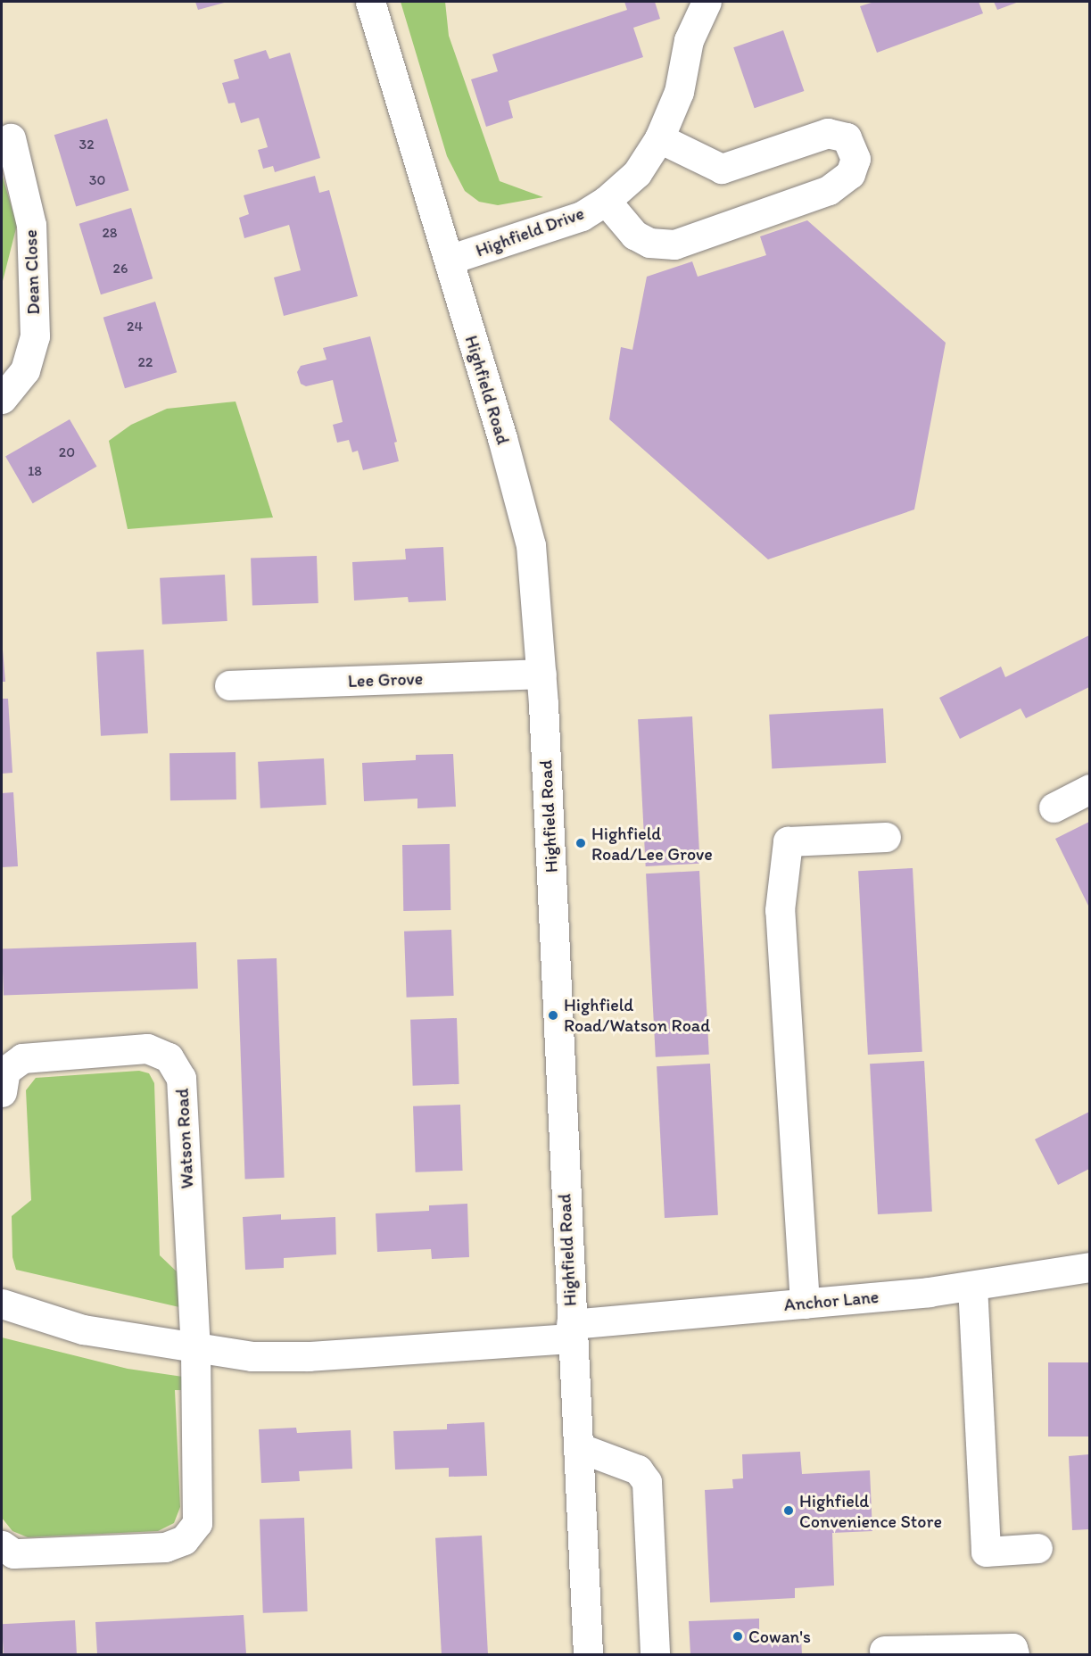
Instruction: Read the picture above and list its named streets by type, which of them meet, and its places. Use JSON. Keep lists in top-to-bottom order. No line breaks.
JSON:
{"streets":{"street":["Highfield Drive","Dean Close","Highfield Road","Lee Grove","Watson Road","Anchor Lane"]},"crossings":[["Highfield Drive","Highfield Road"],["Highfield Road","Lee Grove"],["Highfield Road","Anchor Lane"]],"places":["Highfield Road/Lee Grove","Highfield Road/Watson Road","Highfield Convenience Store","Cowan's"],"house_numbers":["32","30","28","26","24","22","20","18"]}
